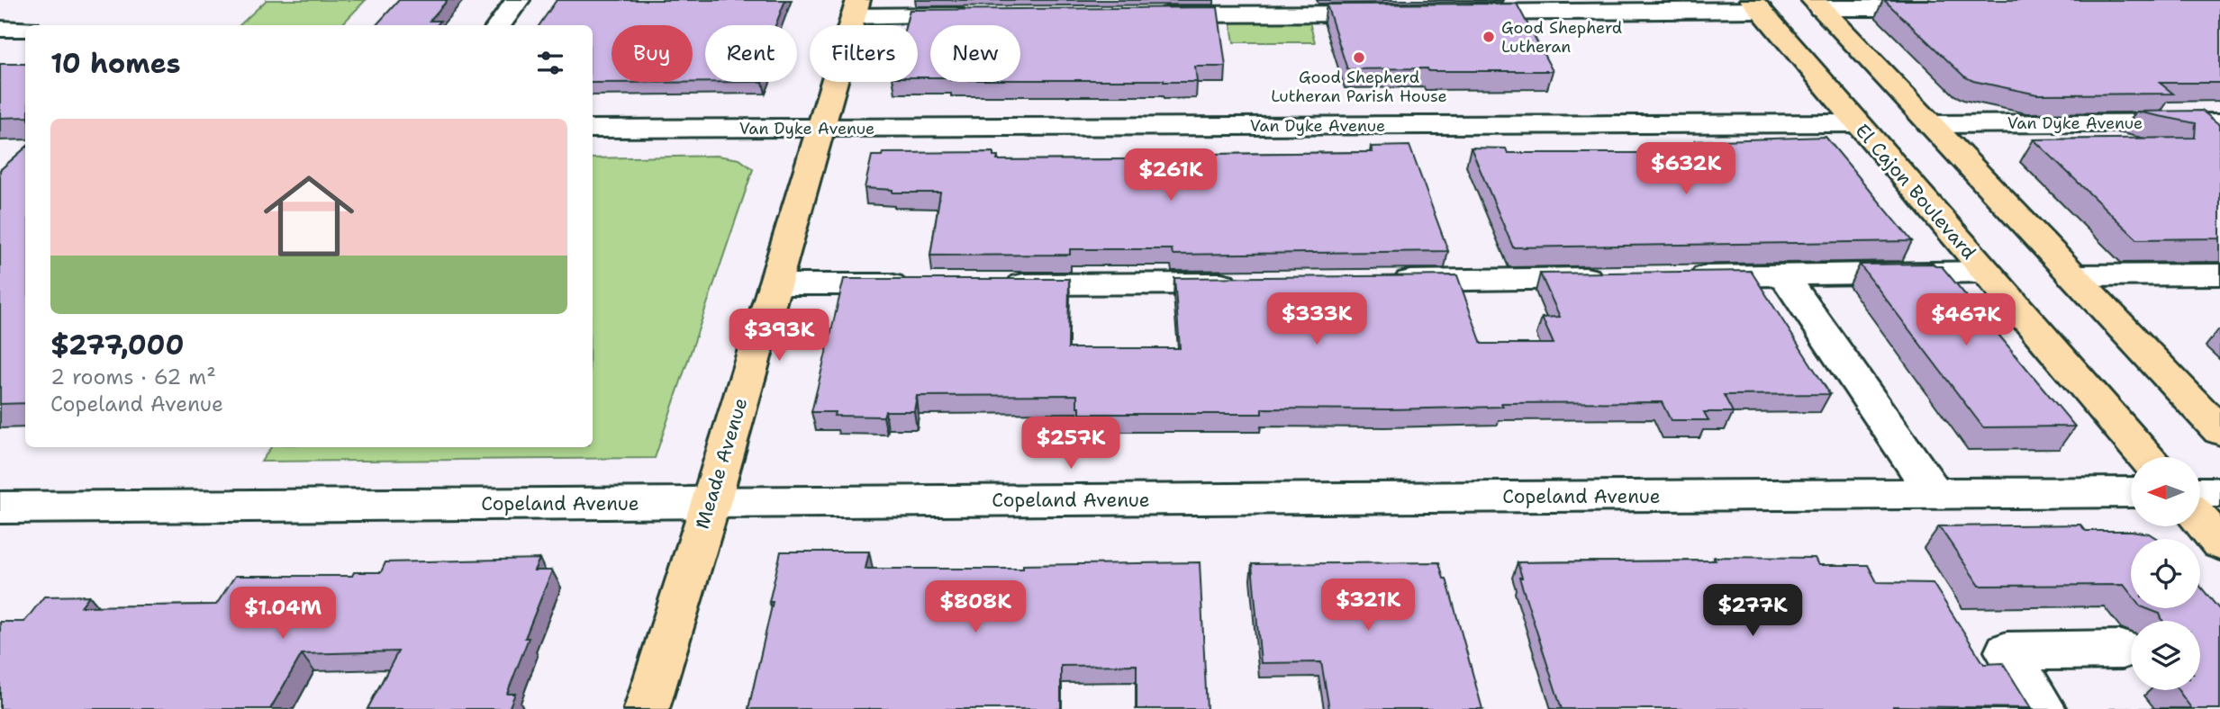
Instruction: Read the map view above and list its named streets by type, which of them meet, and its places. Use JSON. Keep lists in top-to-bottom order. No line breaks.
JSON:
{"streets":{"main road":["El Cajon Boulevard","Meade Avenue"],"street":["Van Dyke Avenue","Copeland Avenue"]},"crossings":[["Van Dyke Avenue","El Cajon Boulevard"],["Van Dyke Avenue","Meade Avenue"],["Meade Avenue","Copeland Avenue"]],"places":["Good Shepherd Lutheran","Good Shepherd Lutheran Parish House"],"north":"left","page":{"chip":["Buy","Rent","Filters","New"],"heading":"10 homes","list":[{"name":"$277,000","note":"2 rooms · 62 m² · Copeland Avenue"}],"price":["$632K","$261K","$333K","$467K","$393K","$257K","$321K","$808K","$277K","$1.04M"]}}
